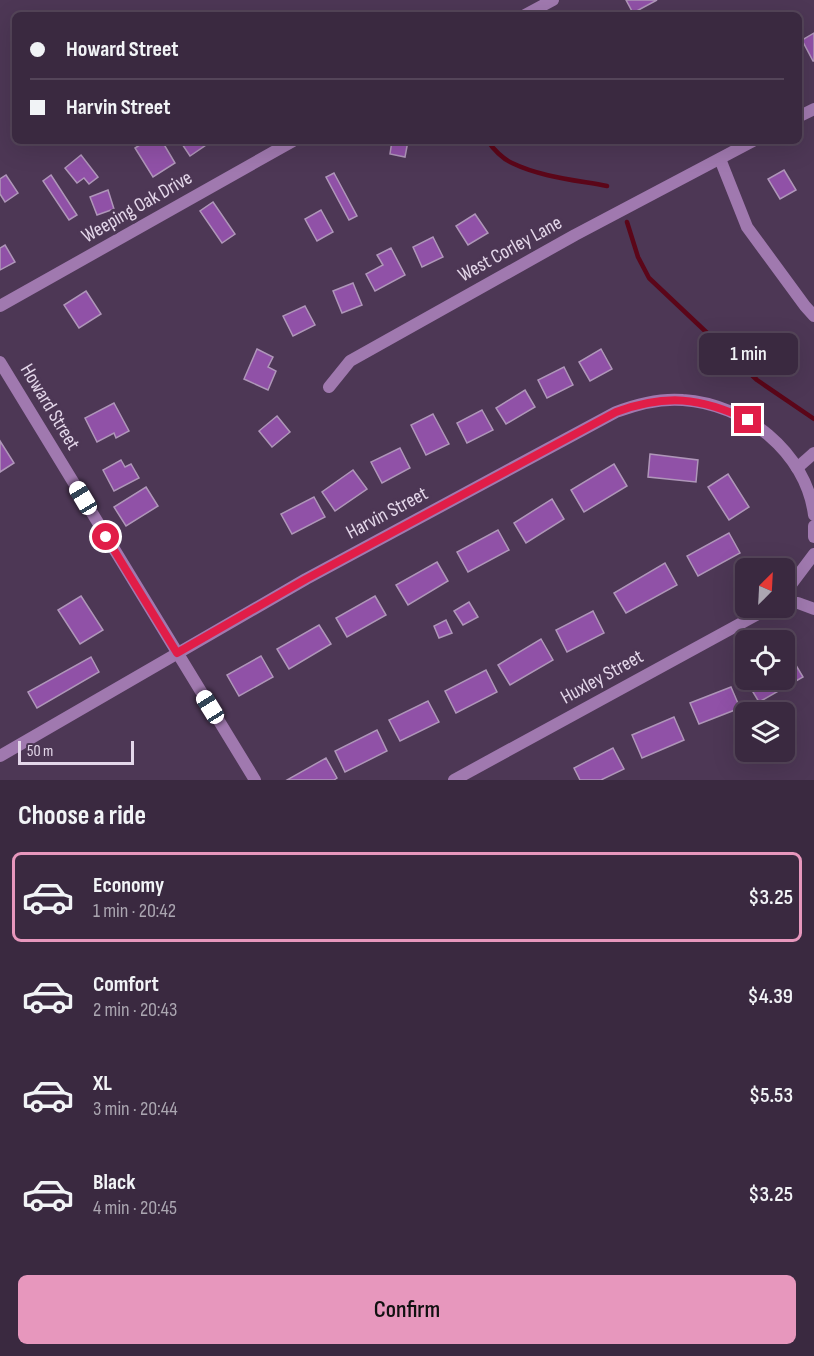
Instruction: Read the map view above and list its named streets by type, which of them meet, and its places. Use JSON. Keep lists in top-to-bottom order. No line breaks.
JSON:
{"streets":{"street":["Weeping Oak Drive","West Corley Lane","Howard Street","Harvin Street","Huxley Street"]},"crossings":[["Howard Street","Harvin Street"]],"scale_bar":"50 m","north":"top right","page":{"banner":["Howard Street","Harvin Street"],"bubble":"1 min","scale":"50 m","heading":"Choose a ride","list":[{"name":"Economy","note":"1 min · 20:42","value":"$3.25"},{"name":"Comfort","note":"2 min · 20:43","value":"$4.39"},{"name":"XL","note":"3 min · 20:44","value":"$5.53"},{"name":"Black","note":"4 min · 20:45","value":"$3.25"}],"buttons":"Confirm"}}
